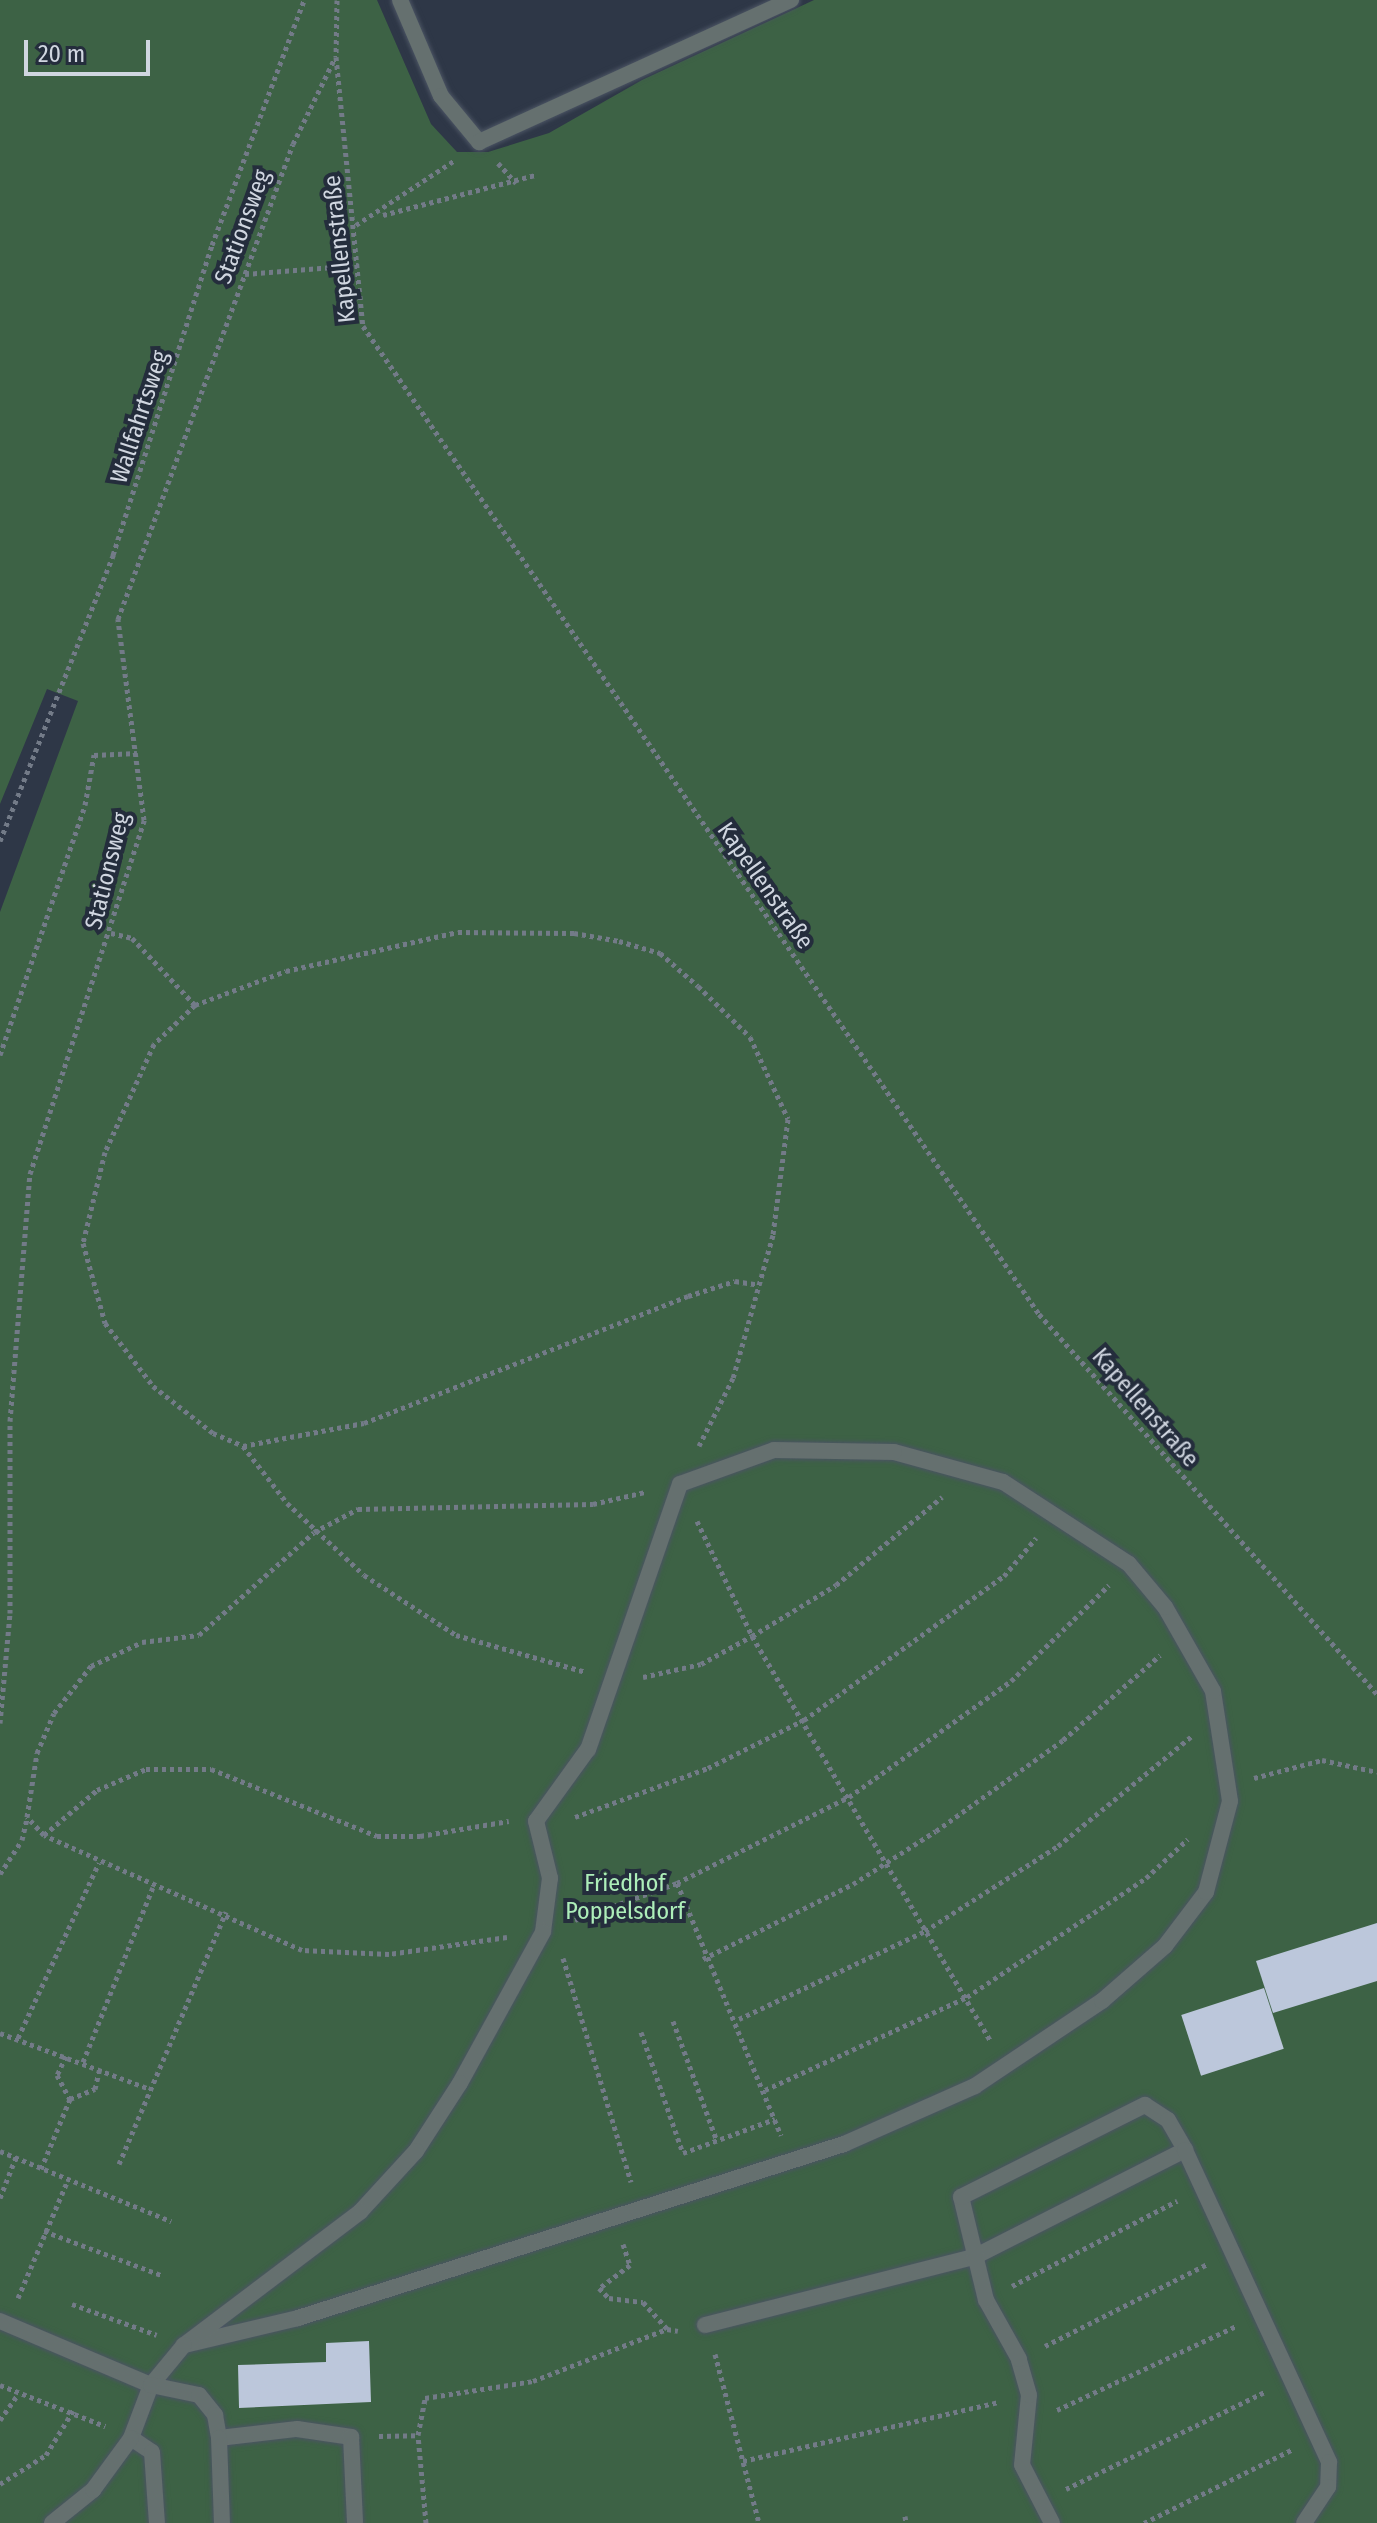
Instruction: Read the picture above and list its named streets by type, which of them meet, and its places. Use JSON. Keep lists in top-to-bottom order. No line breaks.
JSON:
{"streets":{"path":["Stationsweg","Kapellenstraße","Wallfahrtsweg"]},"crossings":[["Stationsweg","Kapellenstraße"]],"parks":["Friedhof Poppelsdorf"],"scale_bar":"20 m"}
